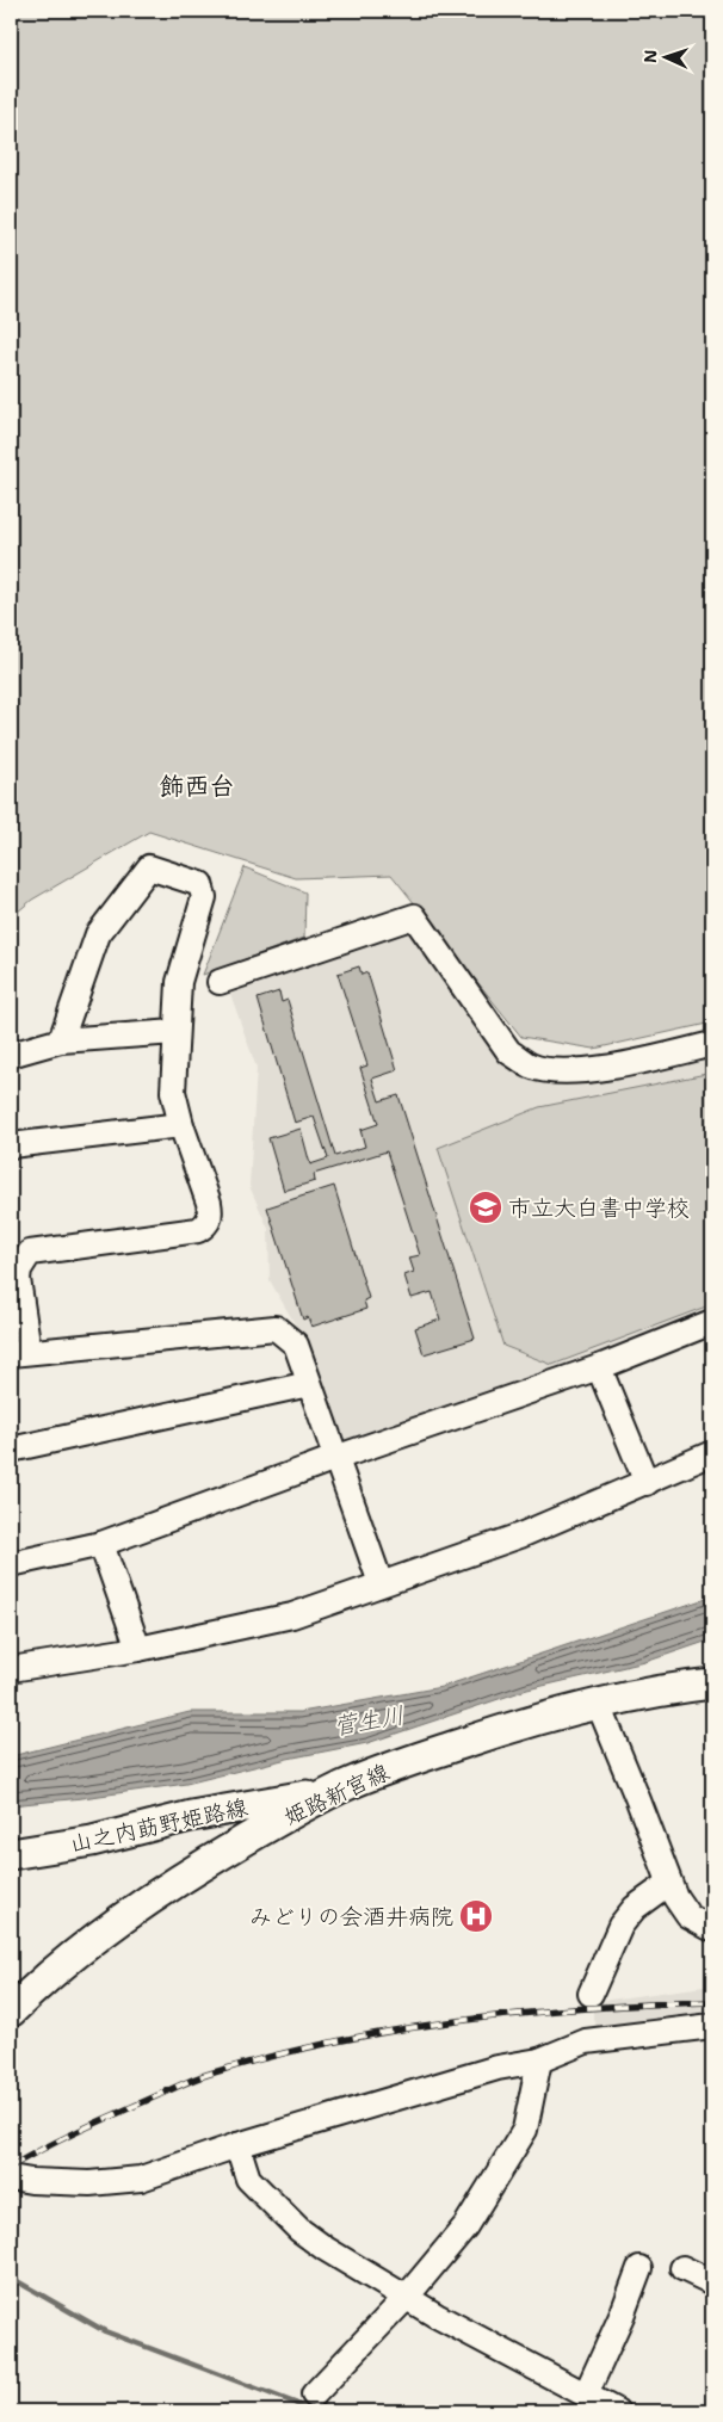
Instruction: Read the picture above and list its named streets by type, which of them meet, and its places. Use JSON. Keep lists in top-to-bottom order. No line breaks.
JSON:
{"streets":{"main road":["姫路新宮線","山之内莇野姫路線"]},"crossings":[["姫路新宮線","山之内莇野姫路線"]],"districts":["飾西台"],"water":["菅生川"],"places":{"school or university":["市立大白書中学校"],"hospital":["みどりの会酒井病院"]},"north":"left"}
